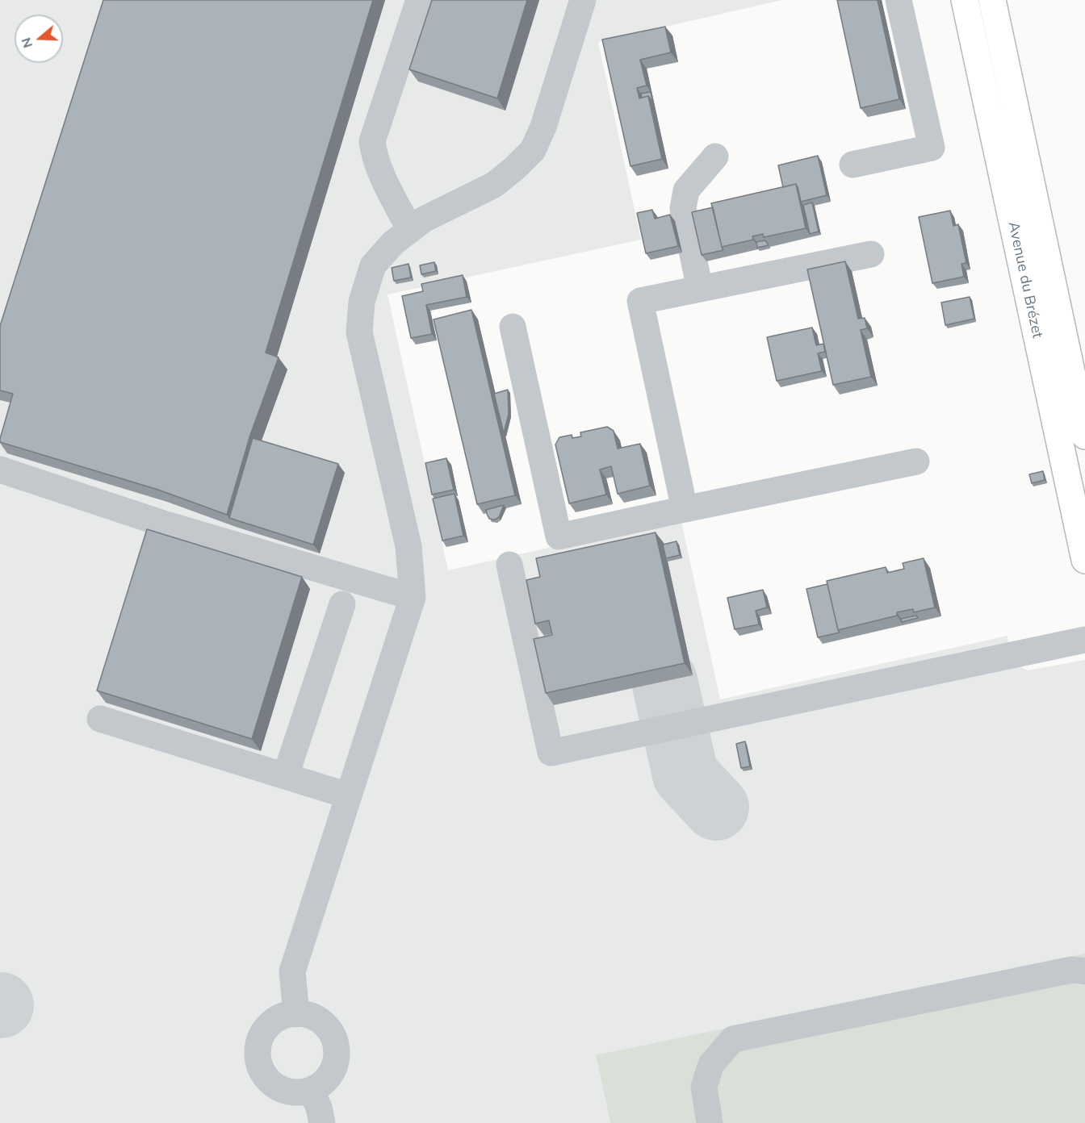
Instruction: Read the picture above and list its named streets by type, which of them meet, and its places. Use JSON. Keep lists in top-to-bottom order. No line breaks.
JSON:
{"streets":{"main road":["Avenue du Brézet"]},"north":"left"}
